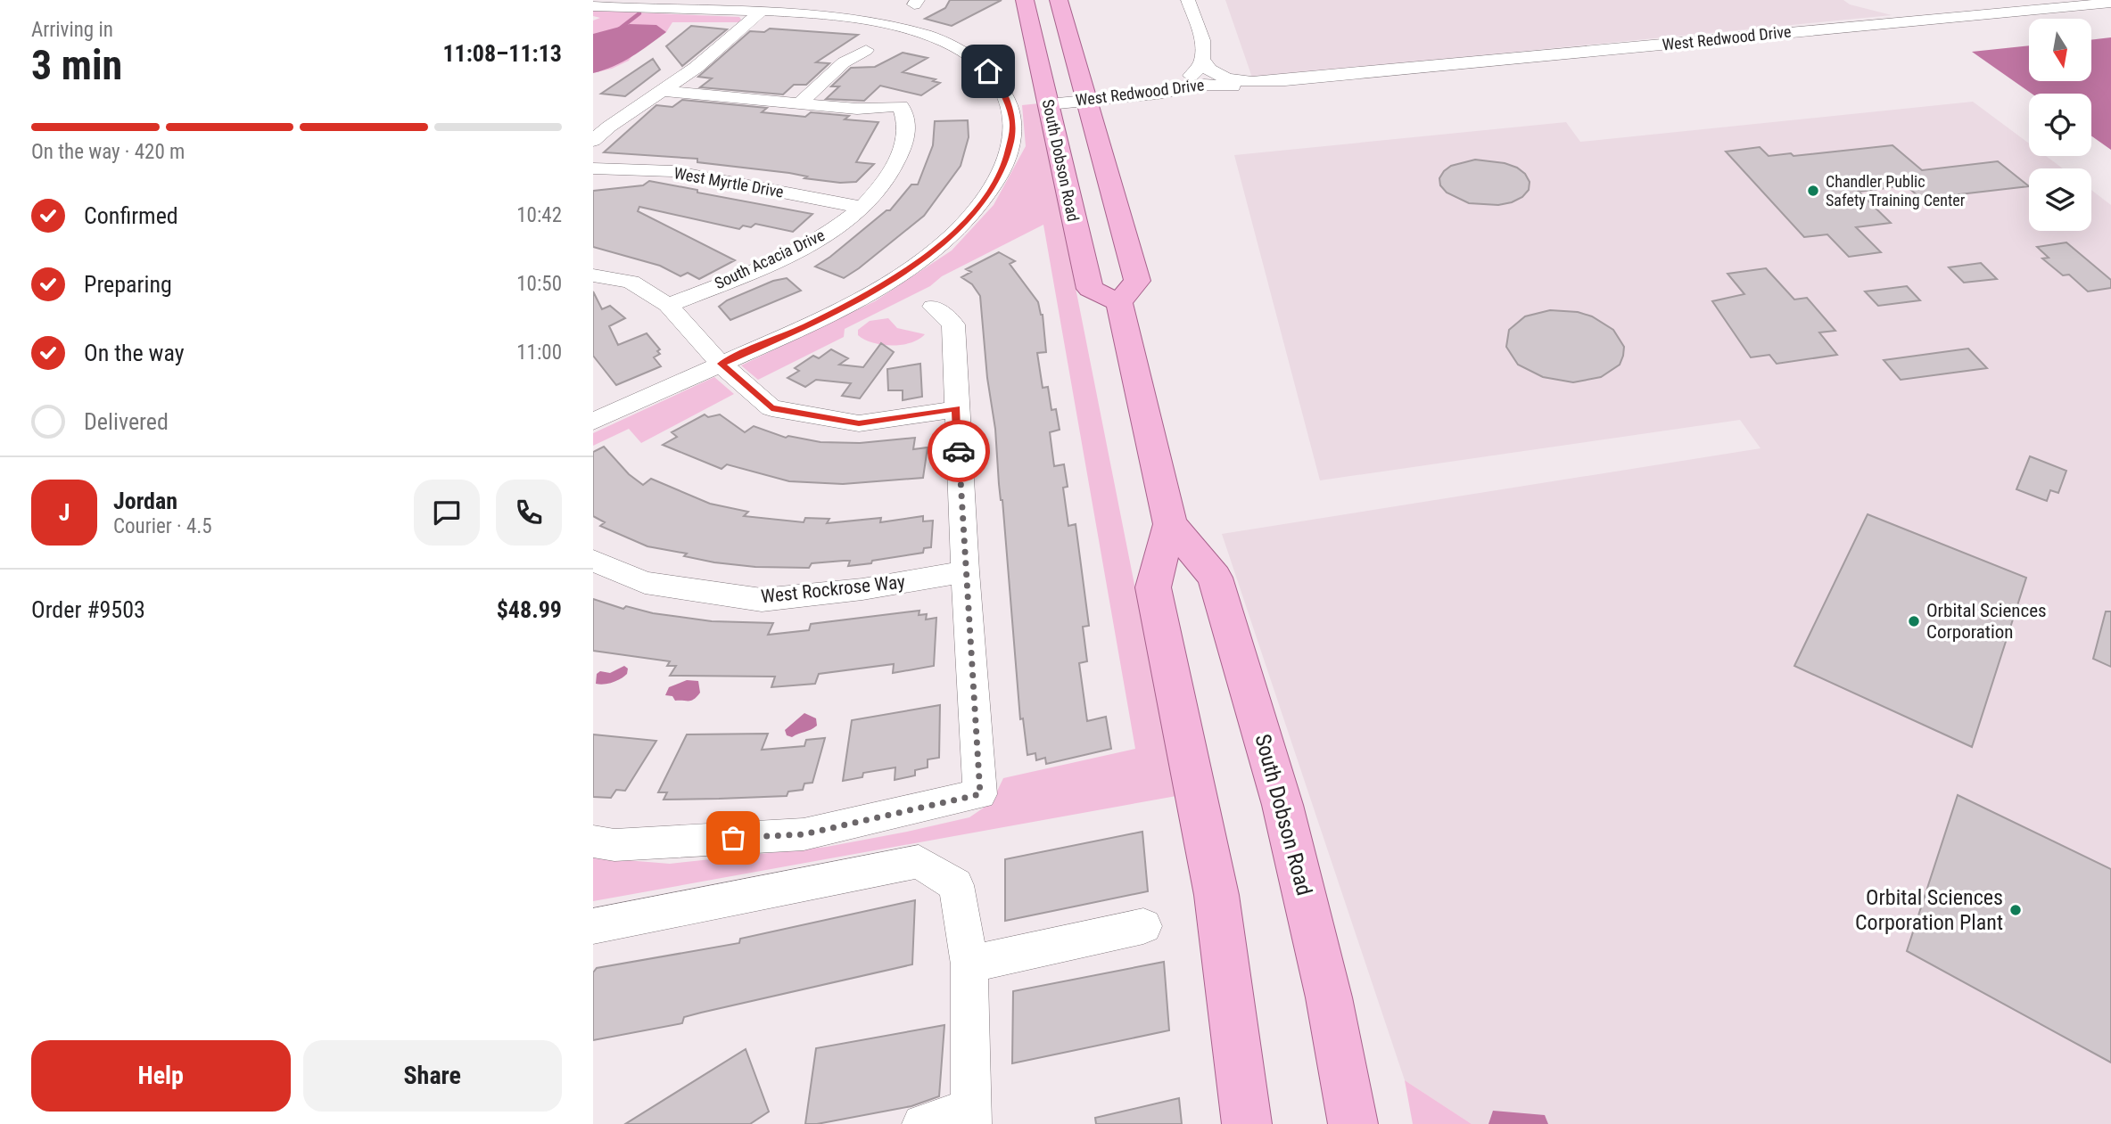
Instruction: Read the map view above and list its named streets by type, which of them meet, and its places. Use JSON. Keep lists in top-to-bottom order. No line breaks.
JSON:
{"streets":{"main road":["South Dobson Road"],"street":["West Redwood Drive","West Myrtle Drive","South Acacia Drive","West Rockrose Way"]},"crossings":[["West Redwood Drive","South Dobson Road"],["West Myrtle Drive","South Acacia Drive"]],"places":["Chandler Public Safety Training Center","Orbital Sciences Corporation","Orbital Sciences Corporation Plant"],"north":"bottom","page":{"heading":["3 min","Arriving in","11:08–11:13"],"panel":["Jordan","Courier · 4.5","Order #9503","$48.99"],"bar":"On the way · 420 m","list":[["Confirmed","10:42"],["Preparing","10:50"],["On the way","11:00"],"Delivered"],"round":"J","buttons":["Help","Share"]}}
